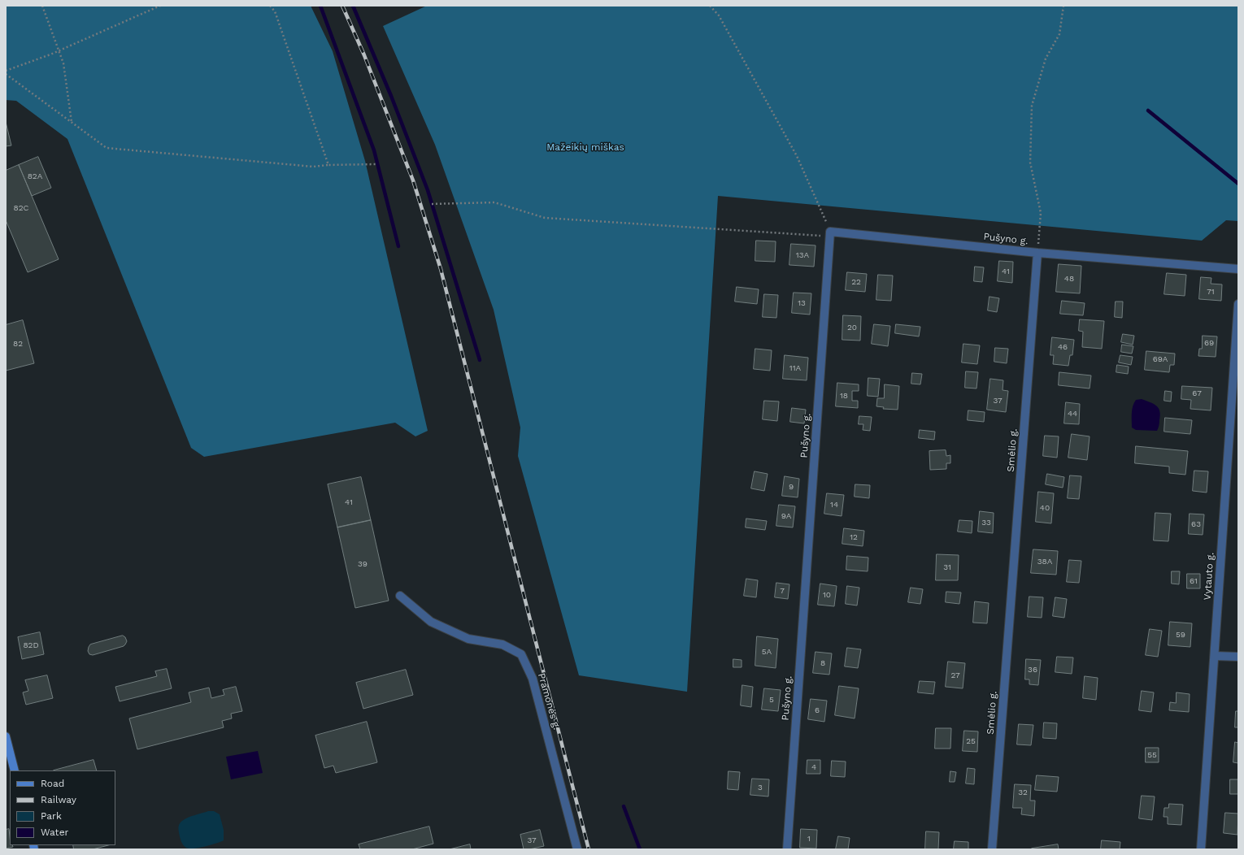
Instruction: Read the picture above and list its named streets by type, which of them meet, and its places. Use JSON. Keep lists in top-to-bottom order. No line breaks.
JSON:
{"streets":{"street":["Pušyno g.","Smėlio g.","Vytauto g.","Pramonės g."]},"crossings":[["Pušyno g.","Smėlio g."]],"parks":["Mažeikių miškas"],"house_numbers":["82A","82C","13A","41","48","22","71","13","20","69","82","46","69A","11A","67","18","37","44","9","41","14","40","9A","33","63","12","38A","39","31","61","7","10","59","82D","5A","8","36","27","5","6","25","55","4","3","32","1","37"],"legend":["Road","Railway","Park","Water"]}
